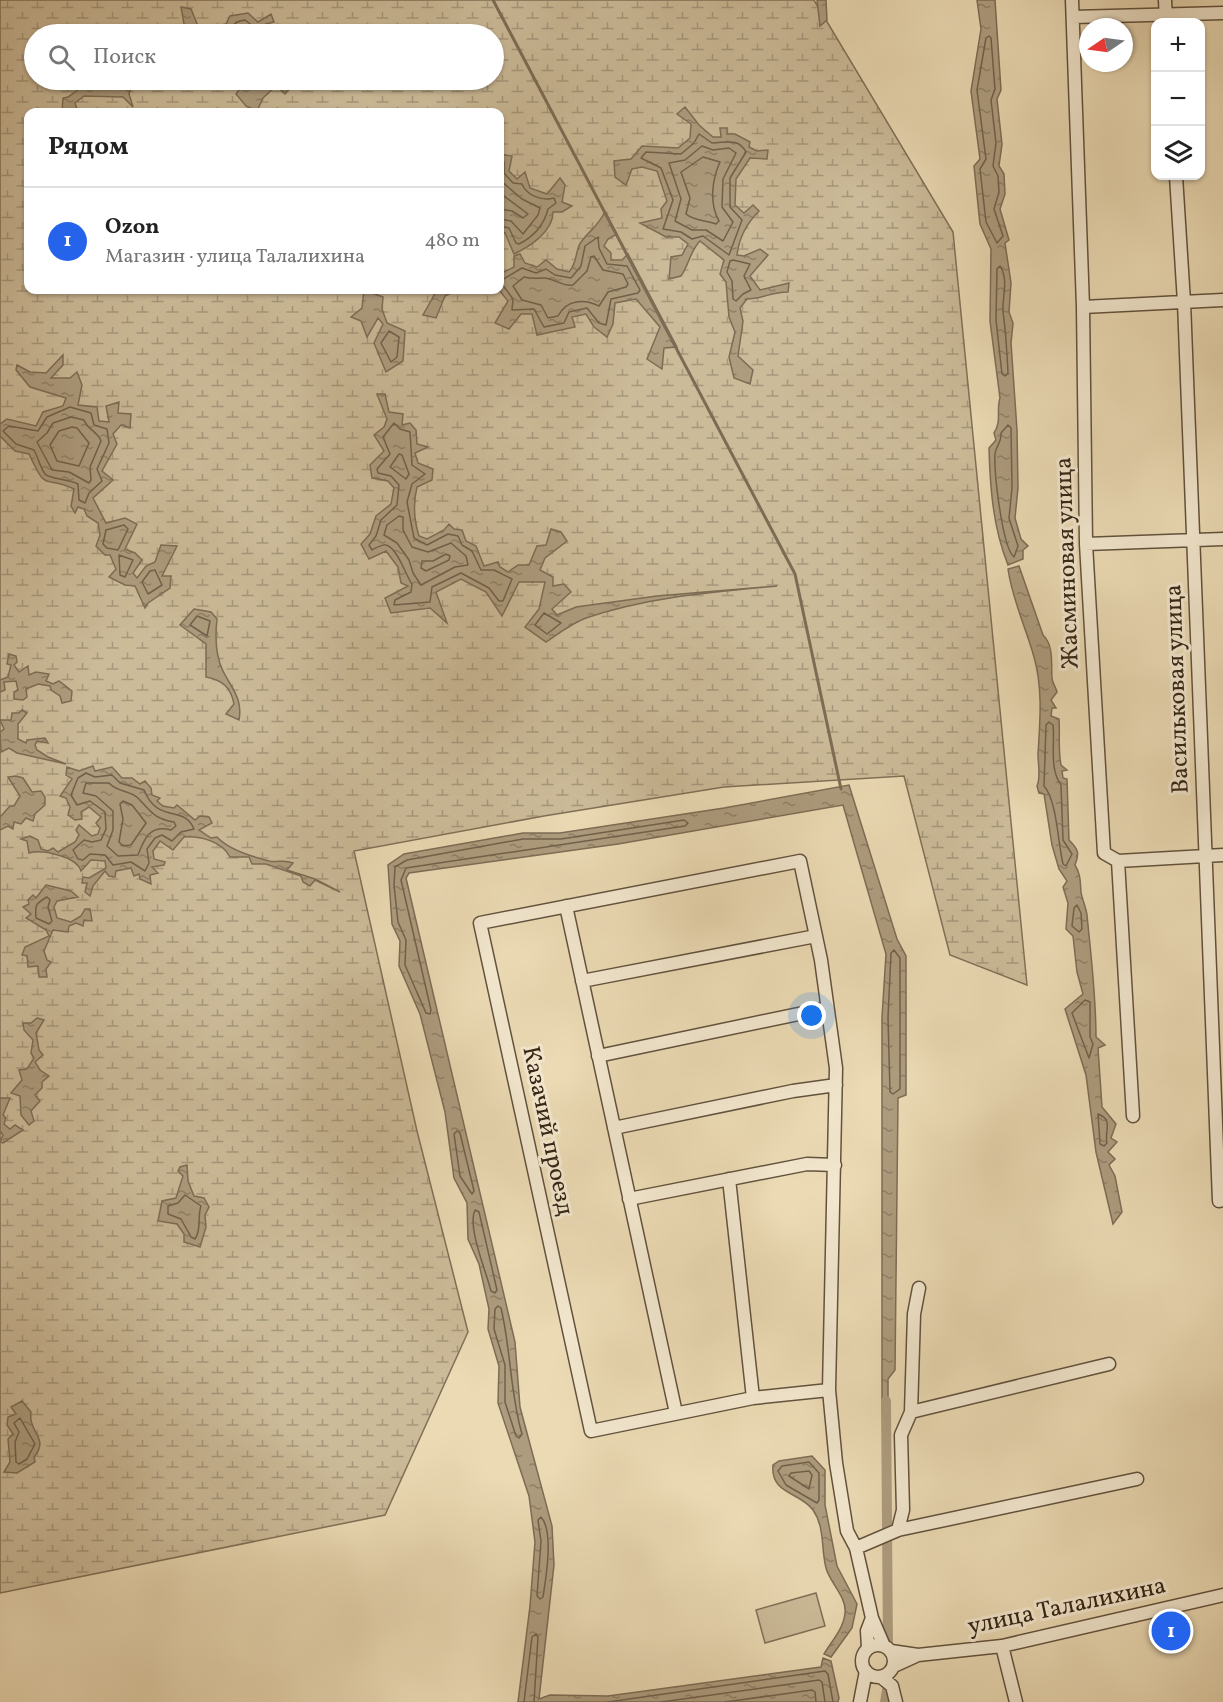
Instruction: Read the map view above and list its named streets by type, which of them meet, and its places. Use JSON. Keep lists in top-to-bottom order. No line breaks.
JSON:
{"streets":{"street":["Жасминовая улица","Васильковая улица","Казачий проезд","улица Талалихина"]},"north":"left","page":{"map_buttons":["+","−"],"search":"Поиск","heading":"Рядом","list":[{"mark":"1","name":"Ozon","note":"Магазин · улица Талалихина","value":"480 m"}],"pins":"1"}}
